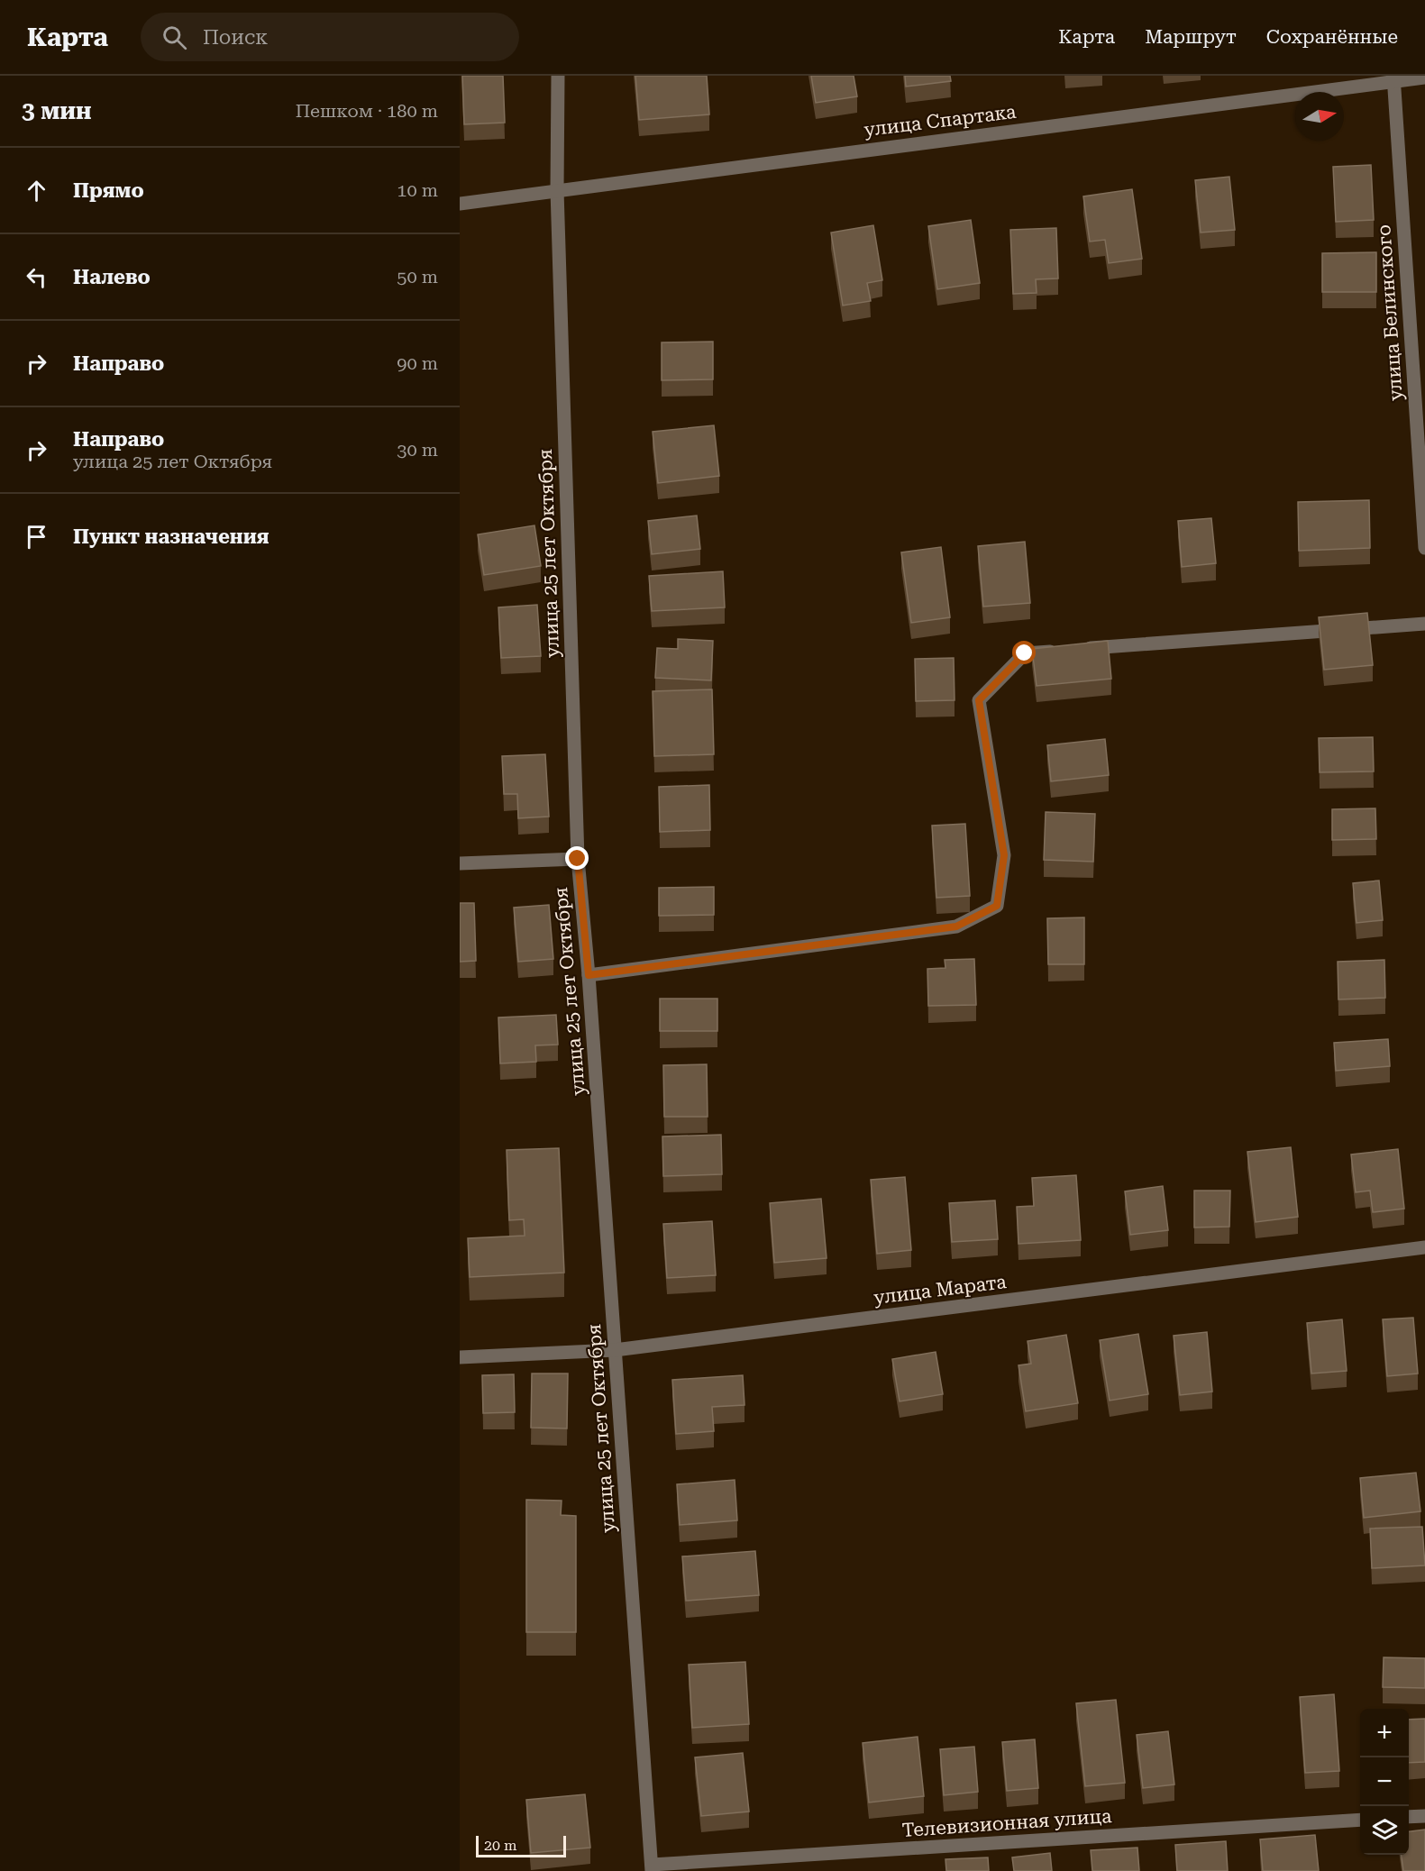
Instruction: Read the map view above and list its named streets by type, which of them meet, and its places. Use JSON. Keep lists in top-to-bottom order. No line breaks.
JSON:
{"streets":{"street":["улица Спартака","улица Белинского","улица 25 лет Октября","улица Марата","Телевизионная улица"]},"crossings":[["улица Спартака","улица Белинского"],["улица Спартака","улица 25 лет Октября"],["улица 25 лет Октября","улица Марата"],["улица 25 лет Октября","Телевизионная улица"]],"scale_bar":"20 m","north":"right","page":{"header":"Карта","search":"Поиск","nav":["Карта","Маршрут","Сохранённые"],"heading":["3 мин","Пешком · 180 m"],"list":[["Прямо","10 m"],["Налево","50 m"],["Направо","90 m"],["Направо","улица 25 лет Октября","30 m"],"Пункт назначения"],"map_buttons":["+","−"],"scale":"20 m"}}
